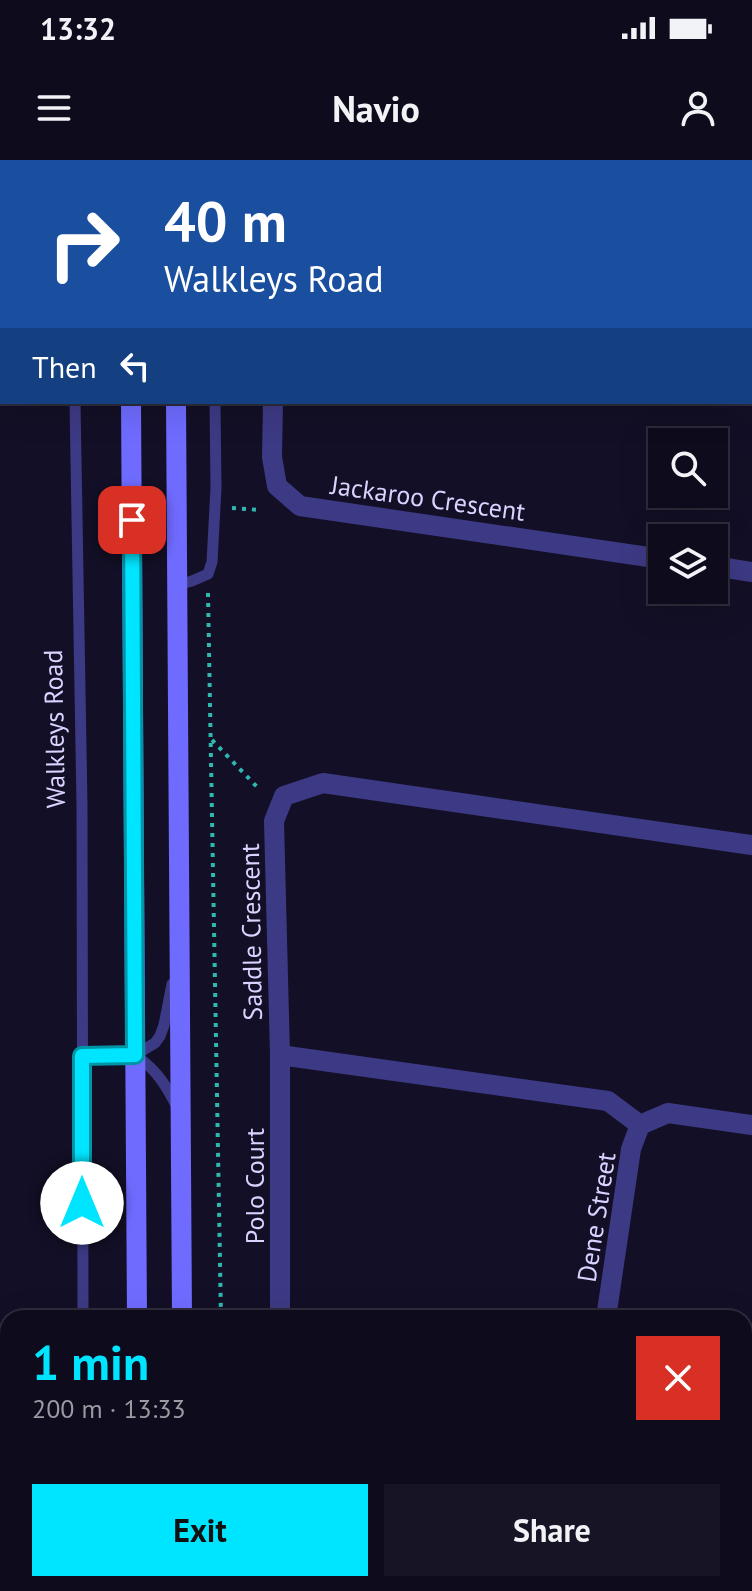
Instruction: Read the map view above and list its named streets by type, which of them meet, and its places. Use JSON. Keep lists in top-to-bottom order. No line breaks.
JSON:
{"streets":{"street":["Jackaroo Crescent","Saddle Crescent","Polo Court","Dene Street"],"lane":["Walkleys Road"]},"crossings":[["Saddle Crescent","Polo Court"],["Saddle Crescent","Dene Street"]],"page":{"status":"13:32","header":"Navio","turn":["40 m","Walkleys Road"],"then":"Then","heading":["1 min","200 m · 13:33"],"buttons":["Exit","Share"]}}
